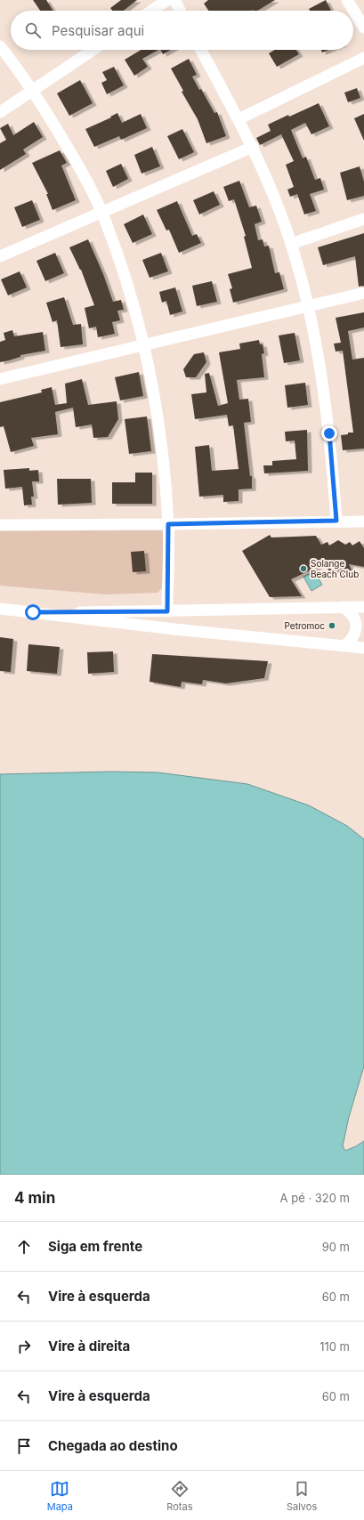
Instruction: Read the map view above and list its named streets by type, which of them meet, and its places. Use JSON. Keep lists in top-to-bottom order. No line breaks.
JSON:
{"places":["Solange Beach Club","Petromoc"],"page":{"search":"Pesquisar aqui","heading":["4 min","A pé · 320 m"],"list":[["Siga em frente","90 m"],["Vire à esquerda","60 m"],["Vire à direita","110 m"],["Vire à esquerda","60 m"],"Chegada ao destino"],"nav":["Mapa","Rotas","Salvos"]}}
